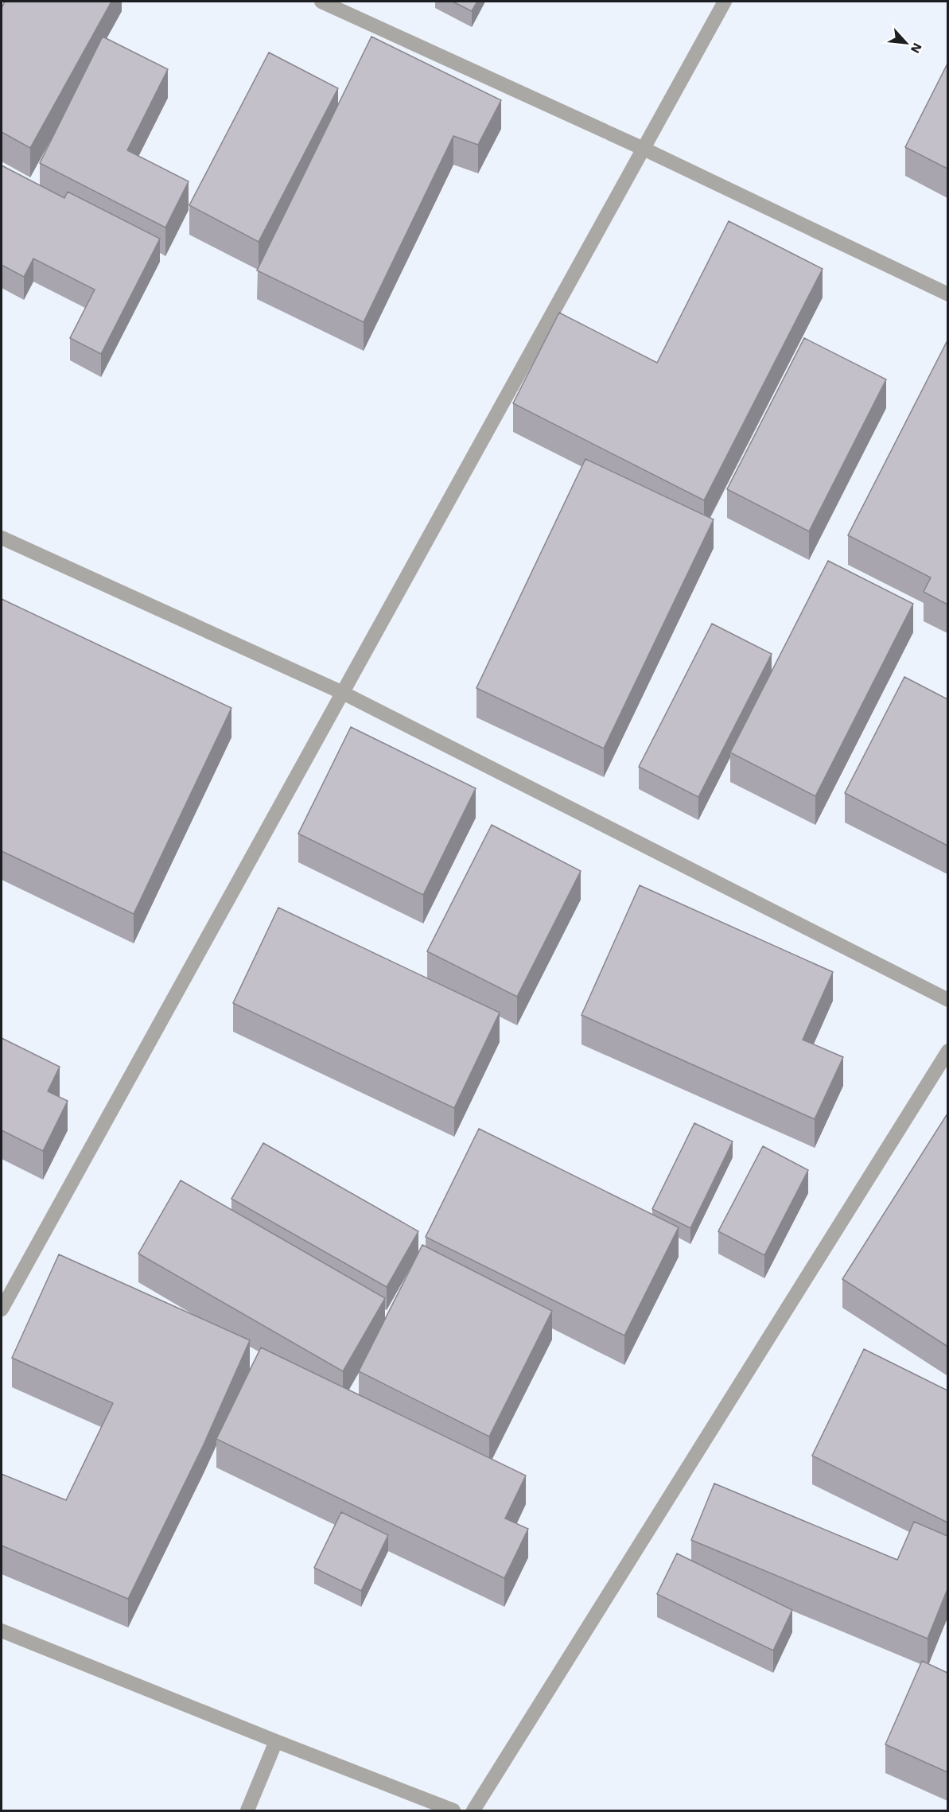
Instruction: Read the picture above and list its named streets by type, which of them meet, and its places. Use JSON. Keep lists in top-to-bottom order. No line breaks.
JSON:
{"north":"bottom right"}
